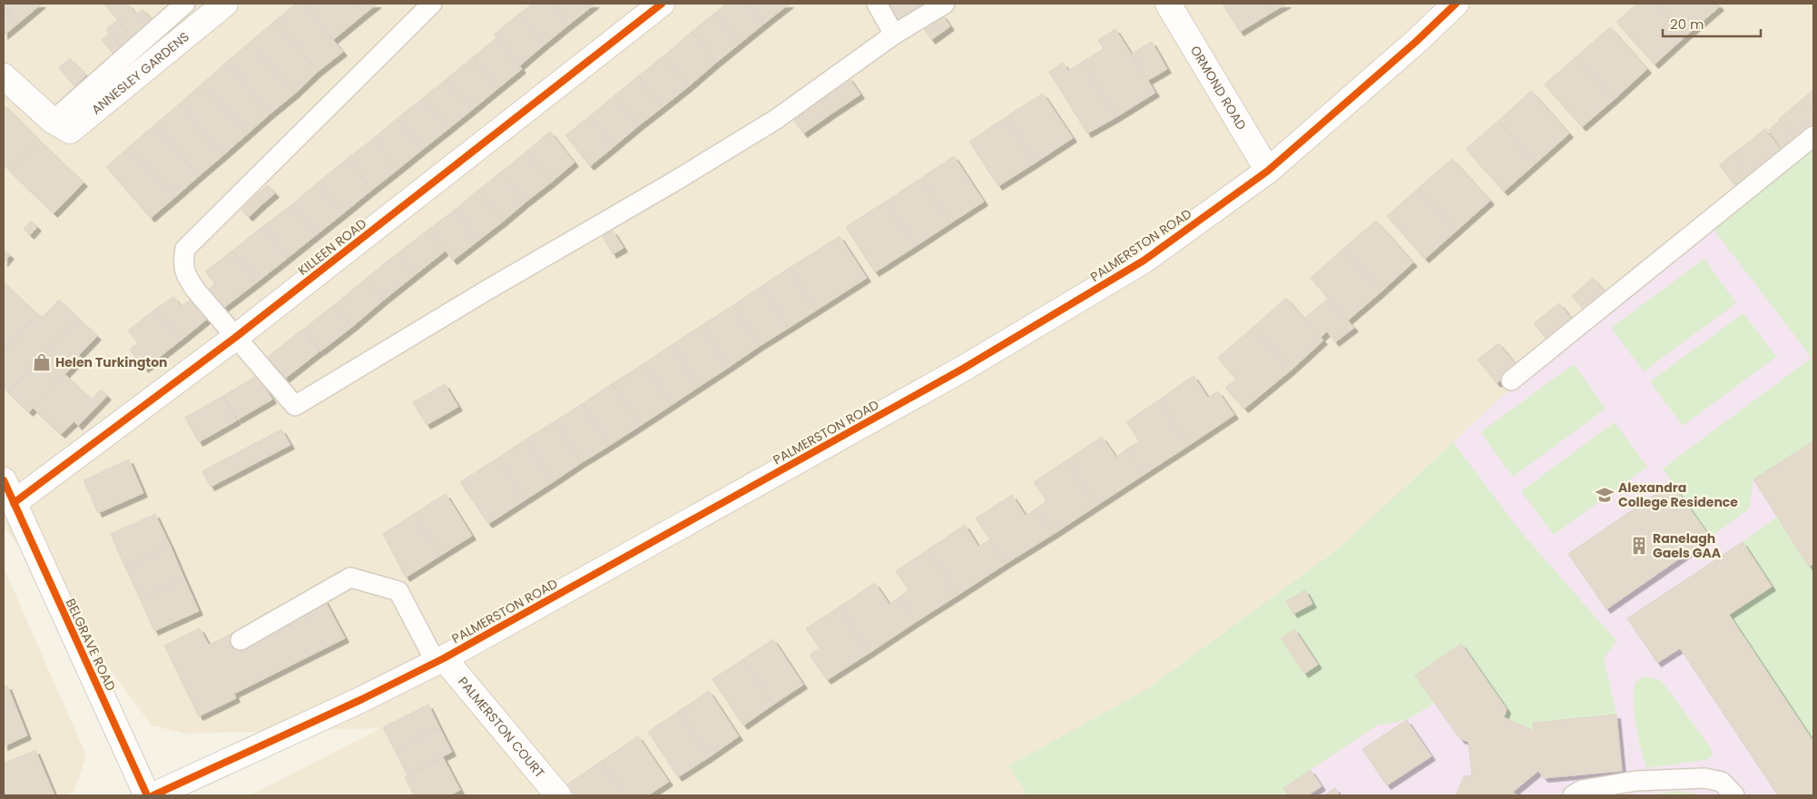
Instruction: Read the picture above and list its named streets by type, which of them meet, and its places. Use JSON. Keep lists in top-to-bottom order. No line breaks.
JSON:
{"streets":{"street":["ANNESLEY GARDENS","ORMOND ROAD","PALMERSTON ROAD","KILLEEN ROAD","BELGRAVE ROAD","PALMERSTON COURT"]},"crossings":[["ORMOND ROAD","PALMERSTON ROAD"],["PALMERSTON ROAD","PALMERSTON COURT"],["KILLEEN ROAD","BELGRAVE ROAD"]],"places":{"shop":["Helen Turkington"],"school or university":["Alexandra College Residence"],"building":["Ranelagh Gaels GAA"]},"scale_bar":"20 m"}
